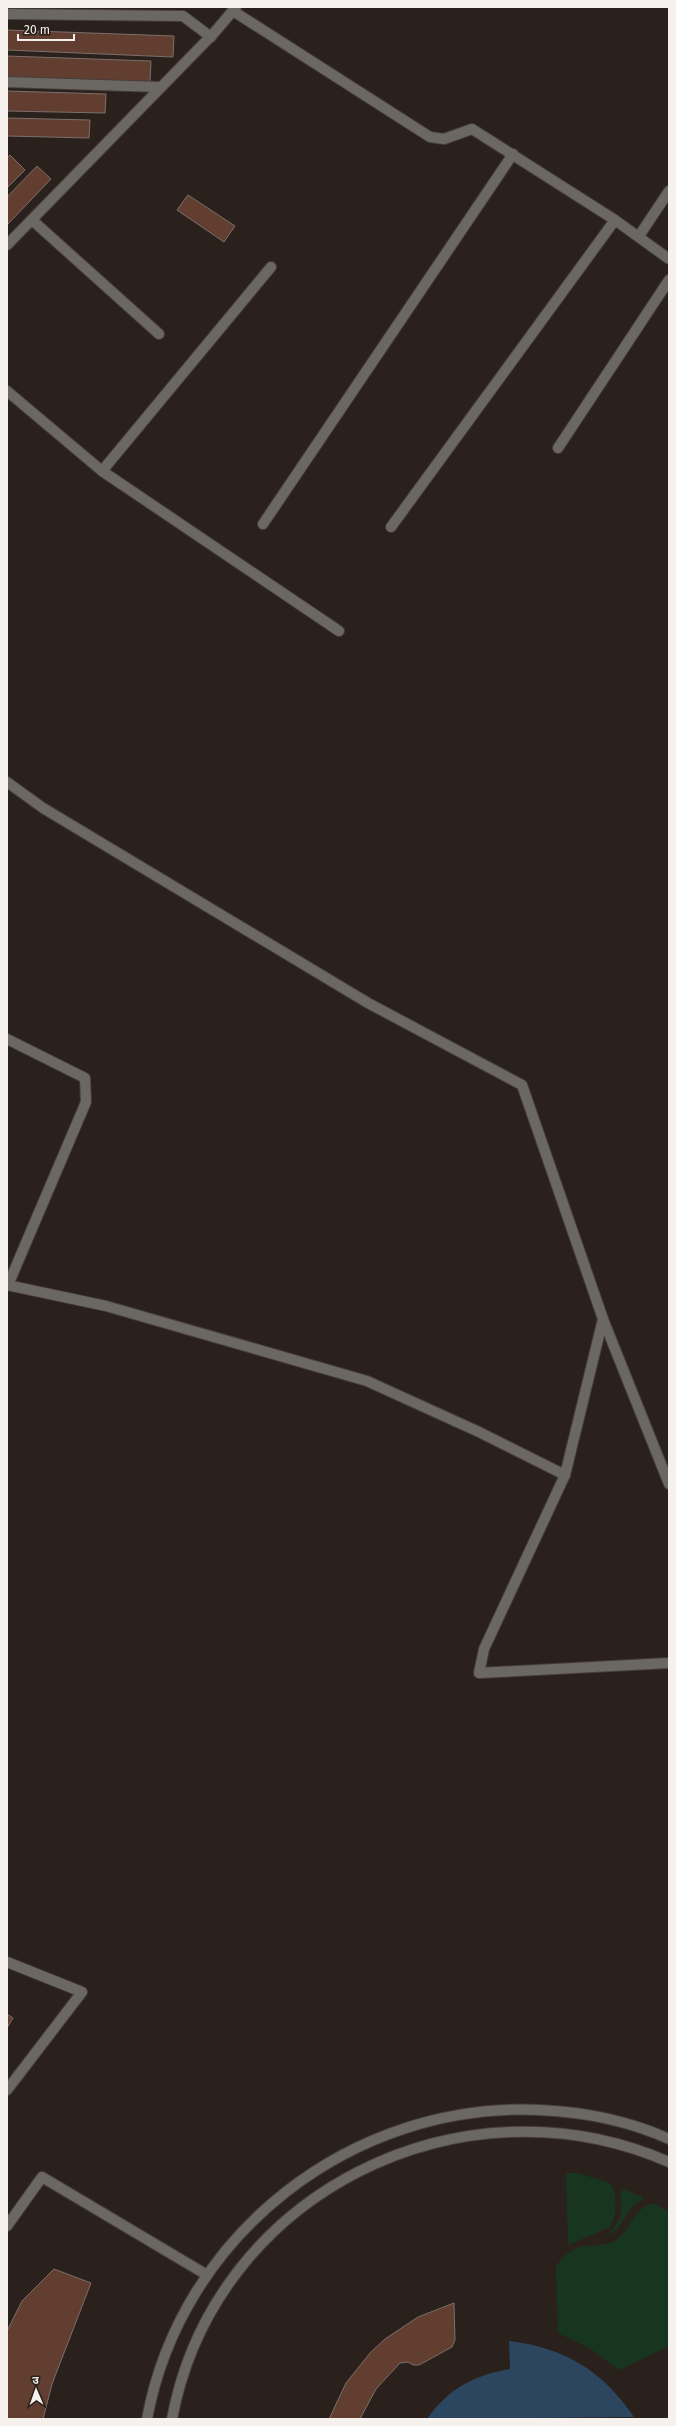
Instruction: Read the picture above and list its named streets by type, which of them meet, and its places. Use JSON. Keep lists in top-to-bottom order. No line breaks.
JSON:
{"scale_bar":"20 m","north":"top"}
